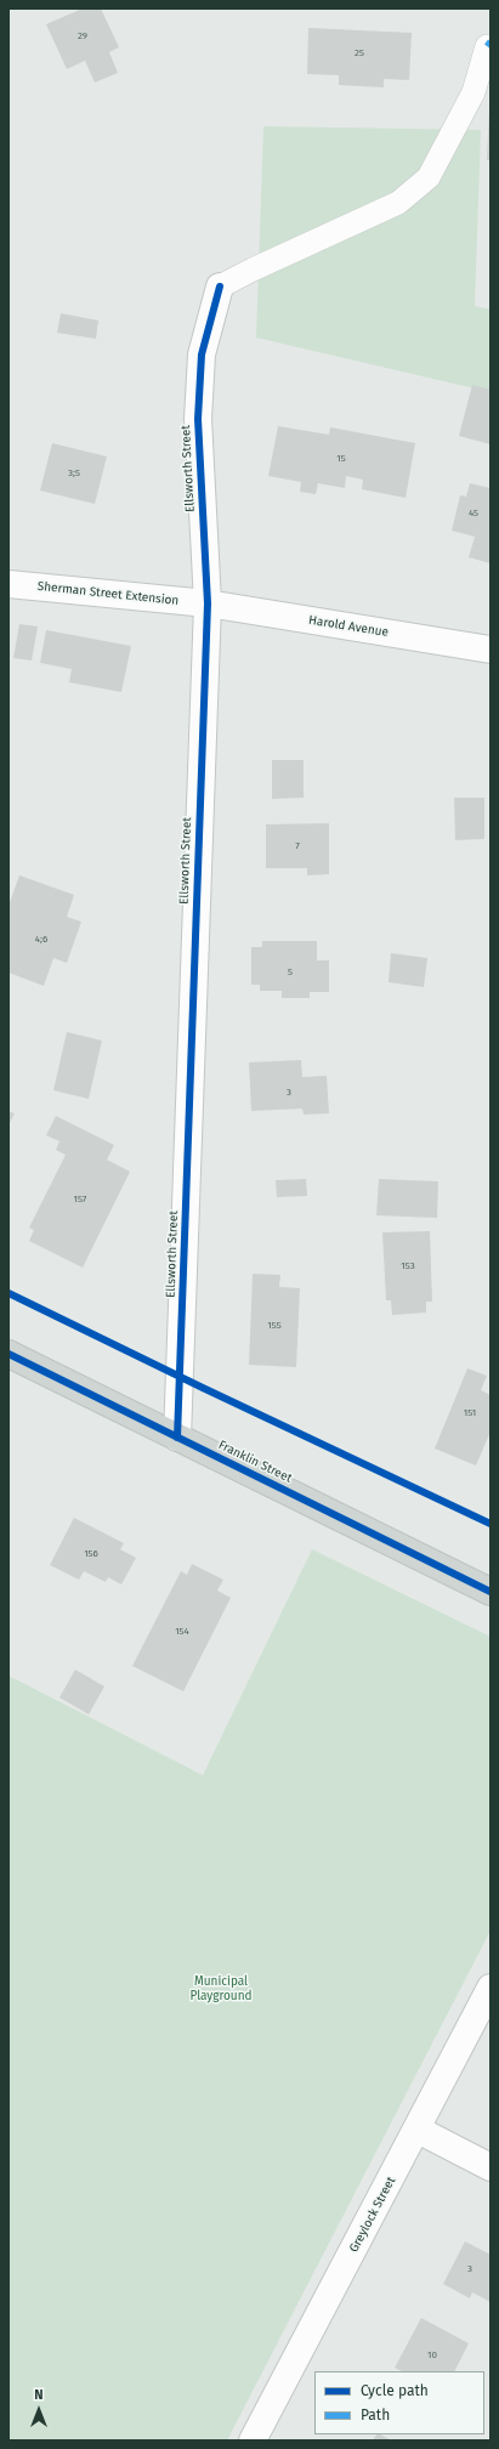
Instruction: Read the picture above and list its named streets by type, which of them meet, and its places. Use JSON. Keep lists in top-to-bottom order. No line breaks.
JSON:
{"streets":{"main road":["Franklin Street"],"street":["Ellsworth Street","Sherman Street Extension","Harold Avenue","Greylock Street"]},"crossings":[["Ellsworth Street","Sherman Street Extension"],["Ellsworth Street","Harold Avenue"],["Ellsworth Street","Franklin Street"],["Sherman Street Extension","Harold Avenue"]],"parks":["Municipal Playground"],"house_numbers":["29","25","15","3;5","45","7","4;6","5","3","157","153","155","151","156","154","3","10"],"legend":["Cycle path","Path"],"north":"top"}
